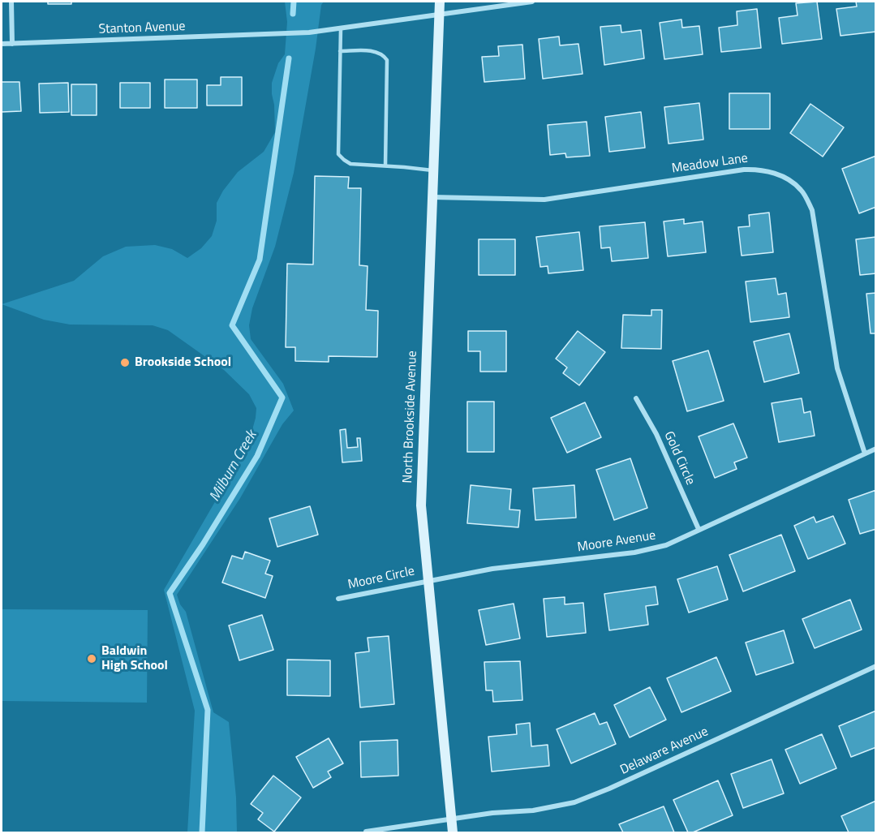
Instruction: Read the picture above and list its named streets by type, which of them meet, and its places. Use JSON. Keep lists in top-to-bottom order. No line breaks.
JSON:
{"streets":{"main road":["North Brookside Avenue"],"street":["Stanton Avenue","Meadow Lane","Gold Circle","Moore Avenue","Moore Circle","Delaware Avenue"]},"crossings":[["Stanton Avenue","North Brookside Avenue"],["Meadow Lane","North Brookside Avenue"],["Meadow Lane","Moore Avenue"],["North Brookside Avenue","Moore Avenue"],["North Brookside Avenue","Moore Circle"],["North Brookside Avenue","Delaware Avenue"],["Gold Circle","Moore Avenue"],["Moore Avenue","Moore Circle"]],"water":["Milburn Creek"],"places":["Brookside School","Baldwin High School"]}
